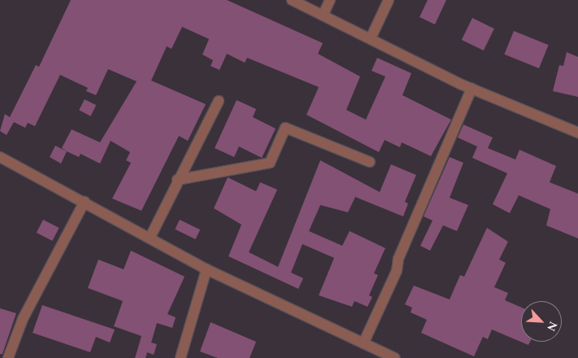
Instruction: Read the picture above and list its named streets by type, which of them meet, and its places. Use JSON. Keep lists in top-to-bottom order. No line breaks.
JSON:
{"north":"bottom right"}
